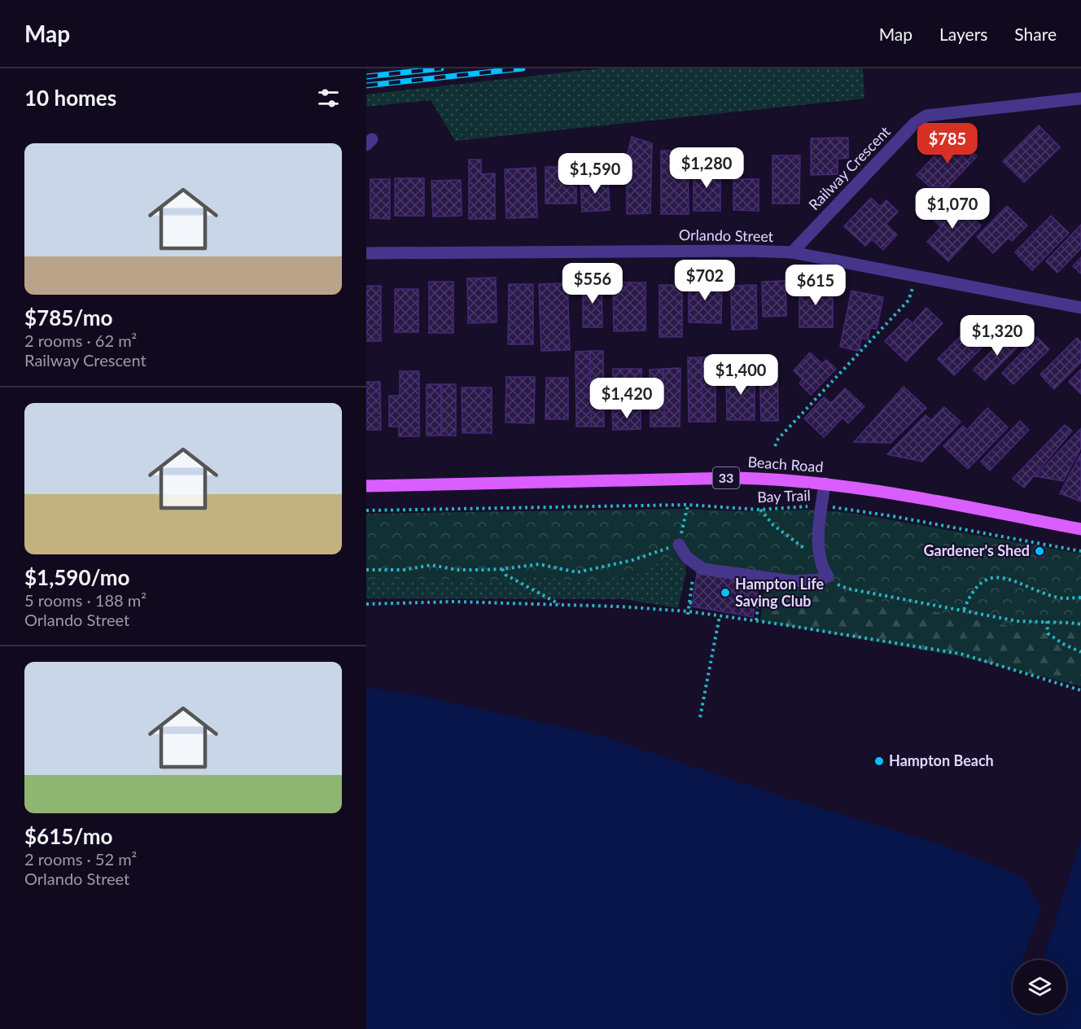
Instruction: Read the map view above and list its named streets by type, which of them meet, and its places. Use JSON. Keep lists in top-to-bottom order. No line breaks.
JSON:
{"streets":{"main road":["Beach Road","33"],"street":["Railway Crescent","Orlando Street"],"path":["Bay Trail"]},"crossings":[["Railway Crescent","Orlando Street"]],"places":["Gardener's Shed","Hampton Life Saving Club","Hampton Beach"],"page":{"header":"Map","nav":["Map","Layers","Share"],"heading":"10 homes","price":["$785","$1,280","$1,590","$1,070","$702","$556","$615","$1,320","$1,400","$1,420"],"list":[{"name":"$785/mo","note":"2 rooms · 62 m² · Railway Crescent"},{"name":"$1,590/mo","note":"5 rooms · 188 m² · Orlando Street"},{"name":"$615/mo","note":"2 rooms · 52 m² · Orlando Street"}]}}
